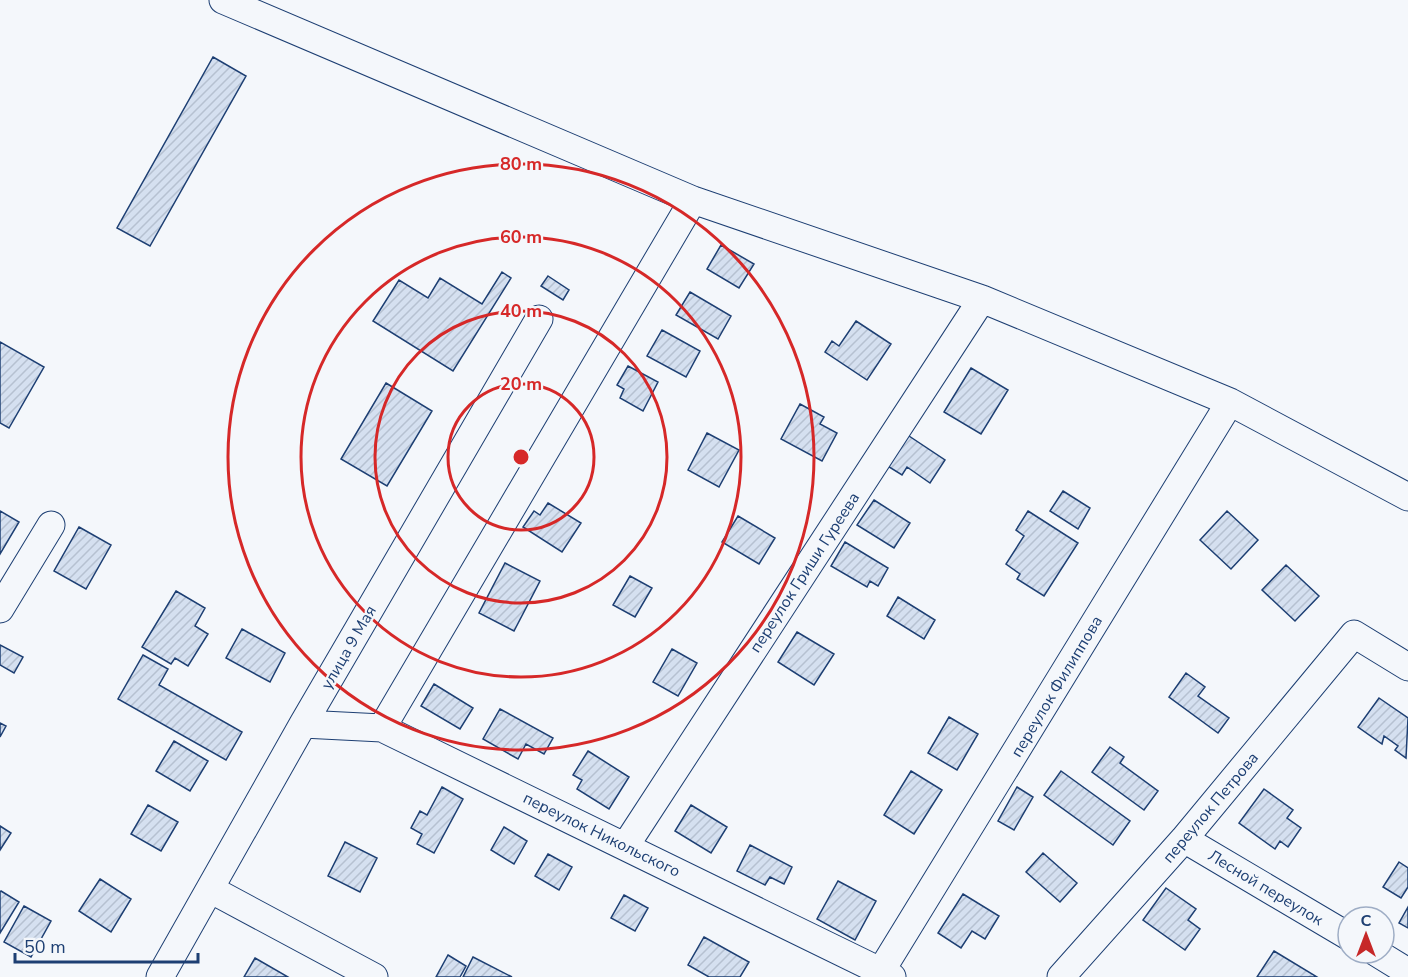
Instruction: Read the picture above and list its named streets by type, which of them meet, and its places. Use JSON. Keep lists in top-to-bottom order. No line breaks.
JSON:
{"streets":{"street":["переулок Гриши Гуреева","улица 9 Мая","переулок Филиппова","переулок Петрова","переулок Никольского","Лесной переулок"]},"crossings":[["переулок Гриши Гуреева","переулок Никольского"],["улица 9 Мая","переулок Никольского"],["переулок Филиппова","переулок Никольского"],["переулок Петрова","Лесной переулок"]],"scale_bar":"50 m","north":"top","rings":["80 m","60 m","40 m","20 m"]}
